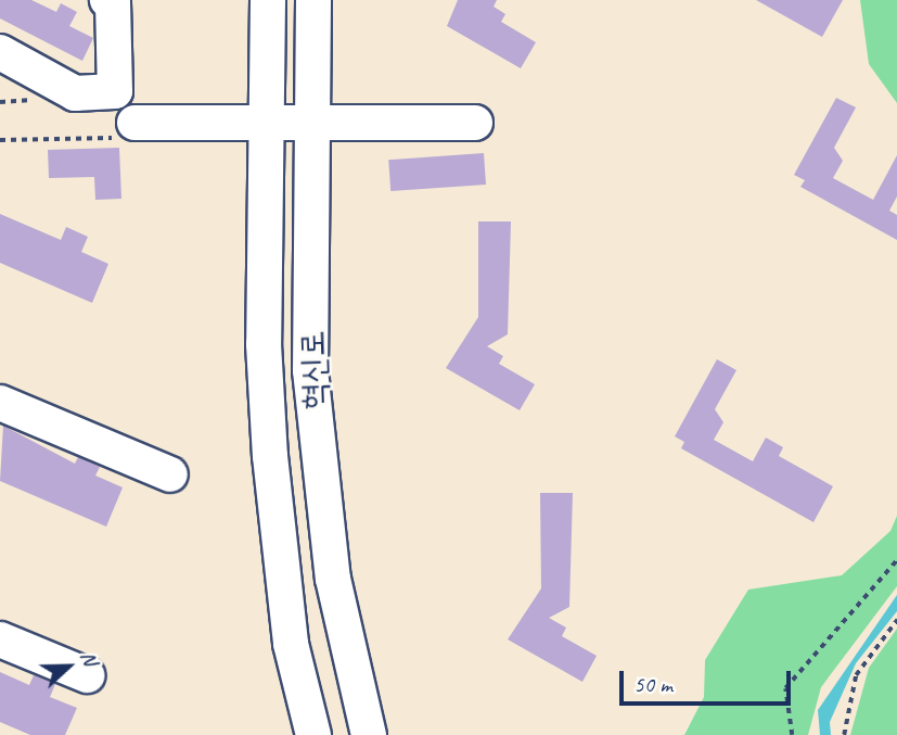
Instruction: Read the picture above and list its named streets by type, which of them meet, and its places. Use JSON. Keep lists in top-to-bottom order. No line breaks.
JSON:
{"streets":{"street":["혁신로"]},"scale_bar":"50 m","north":"right"}
